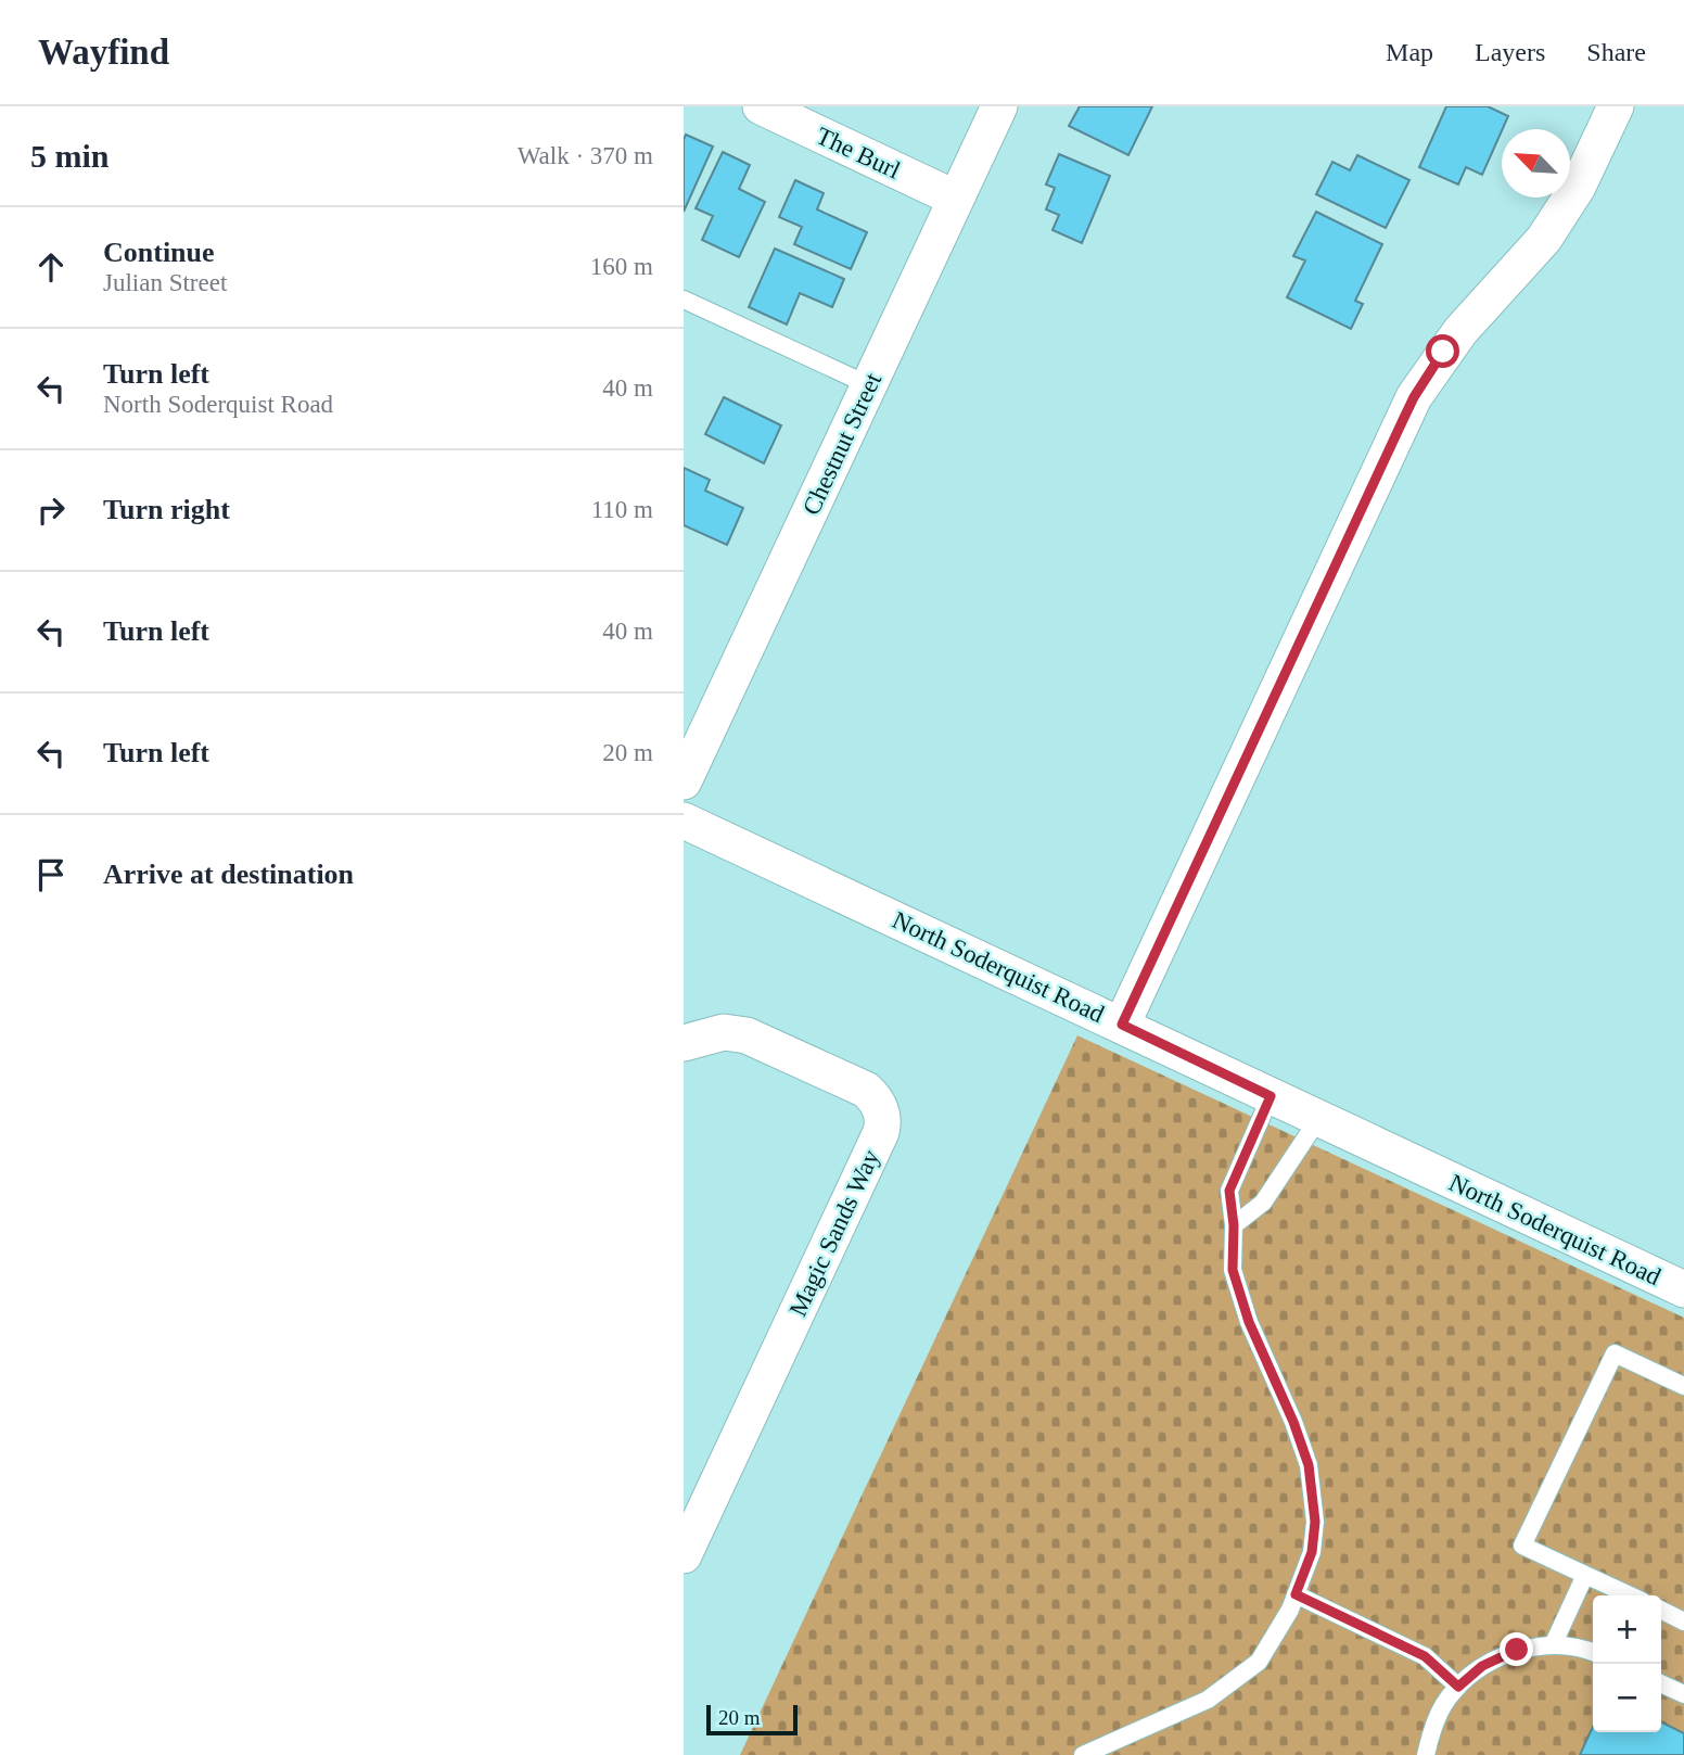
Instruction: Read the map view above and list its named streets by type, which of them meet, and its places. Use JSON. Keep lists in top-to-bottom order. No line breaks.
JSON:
{"streets":{"street":["The Burl","Chestnut Street","North Soderquist Road","Magic Sands Way"]},"crossings":[["The Burl","Chestnut Street"]],"scale_bar":"20 m","north":"top left","page":{"header":"Wayfind","nav":["Map","Layers","Share"],"heading":["5 min","Walk · 370 m"],"list":[["Continue","Julian Street","160 m"],["Turn left","North Soderquist Road","40 m"],["Turn right","110 m"],["Turn left","40 m"],["Turn left","20 m"],"Arrive at destination"],"map_buttons":["+","−"],"scale":"20 m"}}
